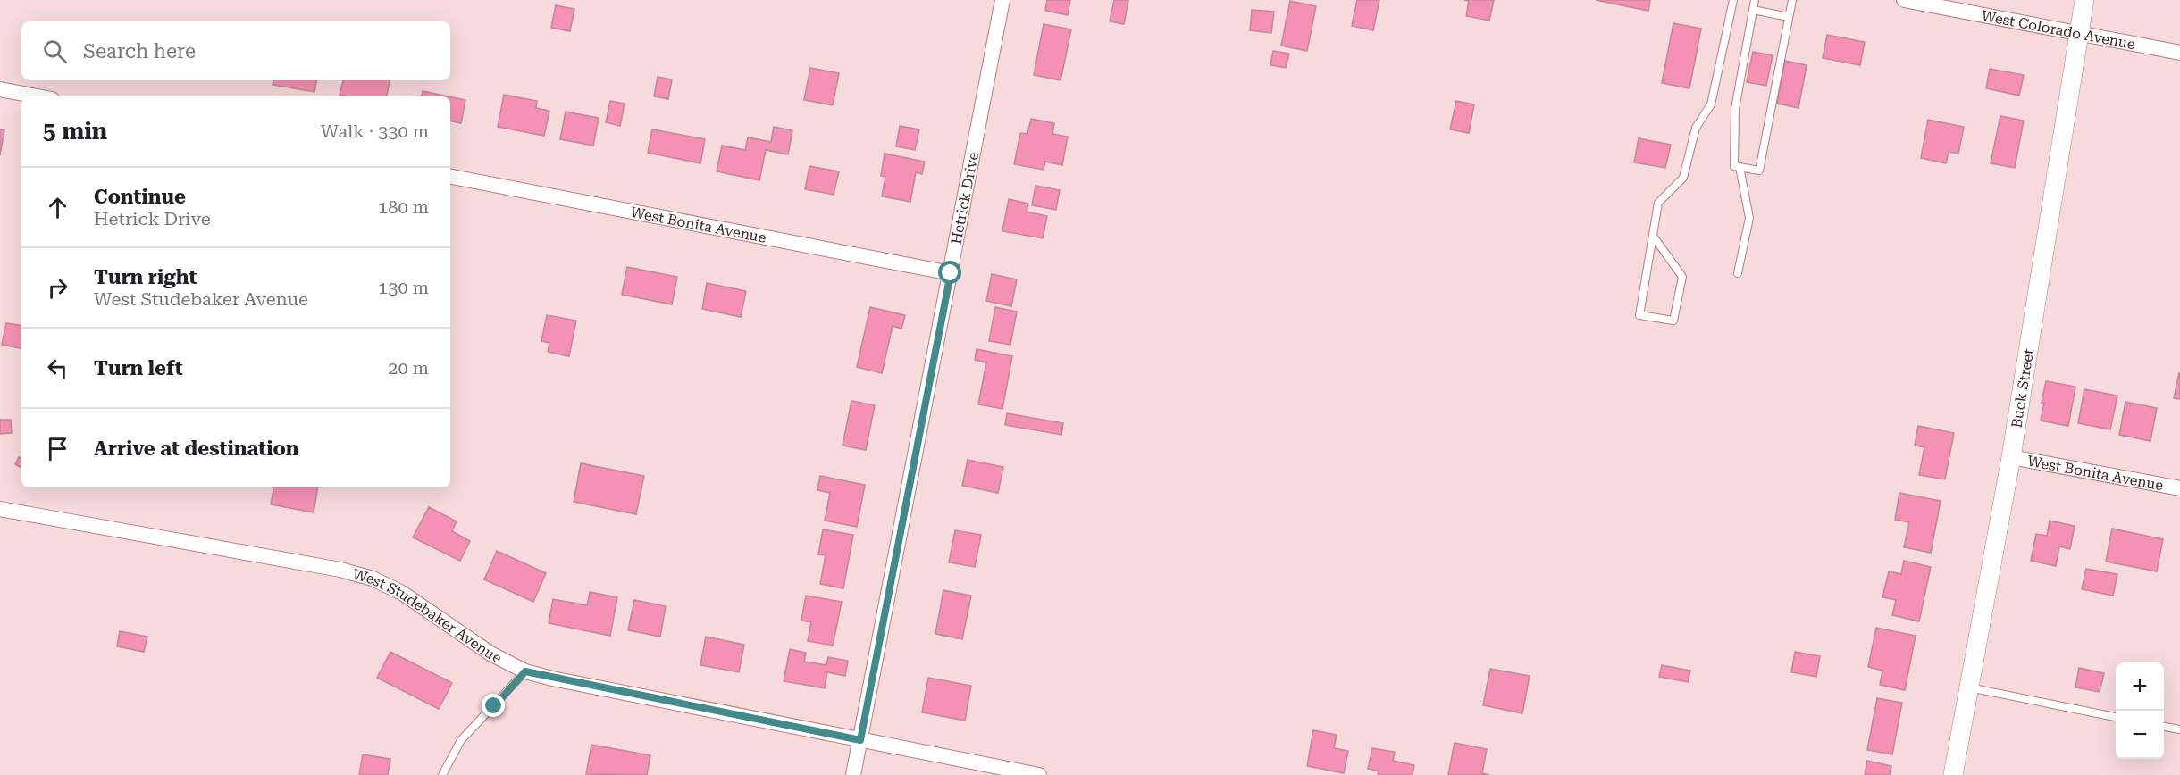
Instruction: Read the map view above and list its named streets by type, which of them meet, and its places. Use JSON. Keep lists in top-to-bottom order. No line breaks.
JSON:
{"streets":{"street":["West Colorado Avenue","Hetrick Drive","West Bonita Avenue","Buck Street","West Studebaker Avenue"]},"crossings":[["West Colorado Avenue","Buck Street"],["Hetrick Drive","West Bonita Avenue"],["Hetrick Drive","West Studebaker Avenue"],["West Bonita Avenue","Buck Street"]],"page":{"search":"Search here","heading":["5 min","Walk · 330 m"],"list":[["Continue","Hetrick Drive","180 m"],["Turn right","West Studebaker Avenue","130 m"],["Turn left","20 m"],"Arrive at destination"],"map_buttons":["+","−"]}}
